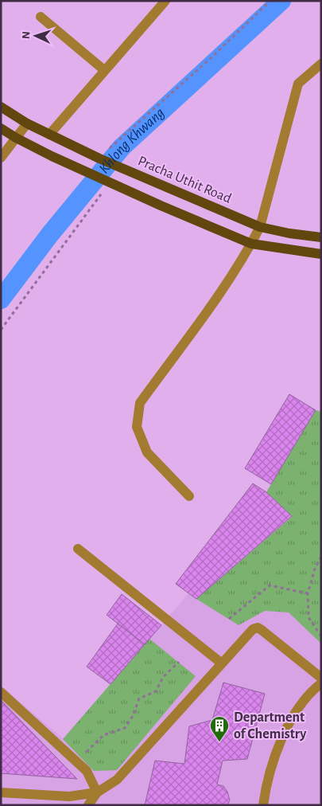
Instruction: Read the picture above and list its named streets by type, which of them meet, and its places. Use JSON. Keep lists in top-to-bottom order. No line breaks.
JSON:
{"streets":{"main road":["Pracha Uthit Road"]},"water":["Khlong Khwang"],"places":{"building":["Department of Chemistry"]},"north":"left"}
